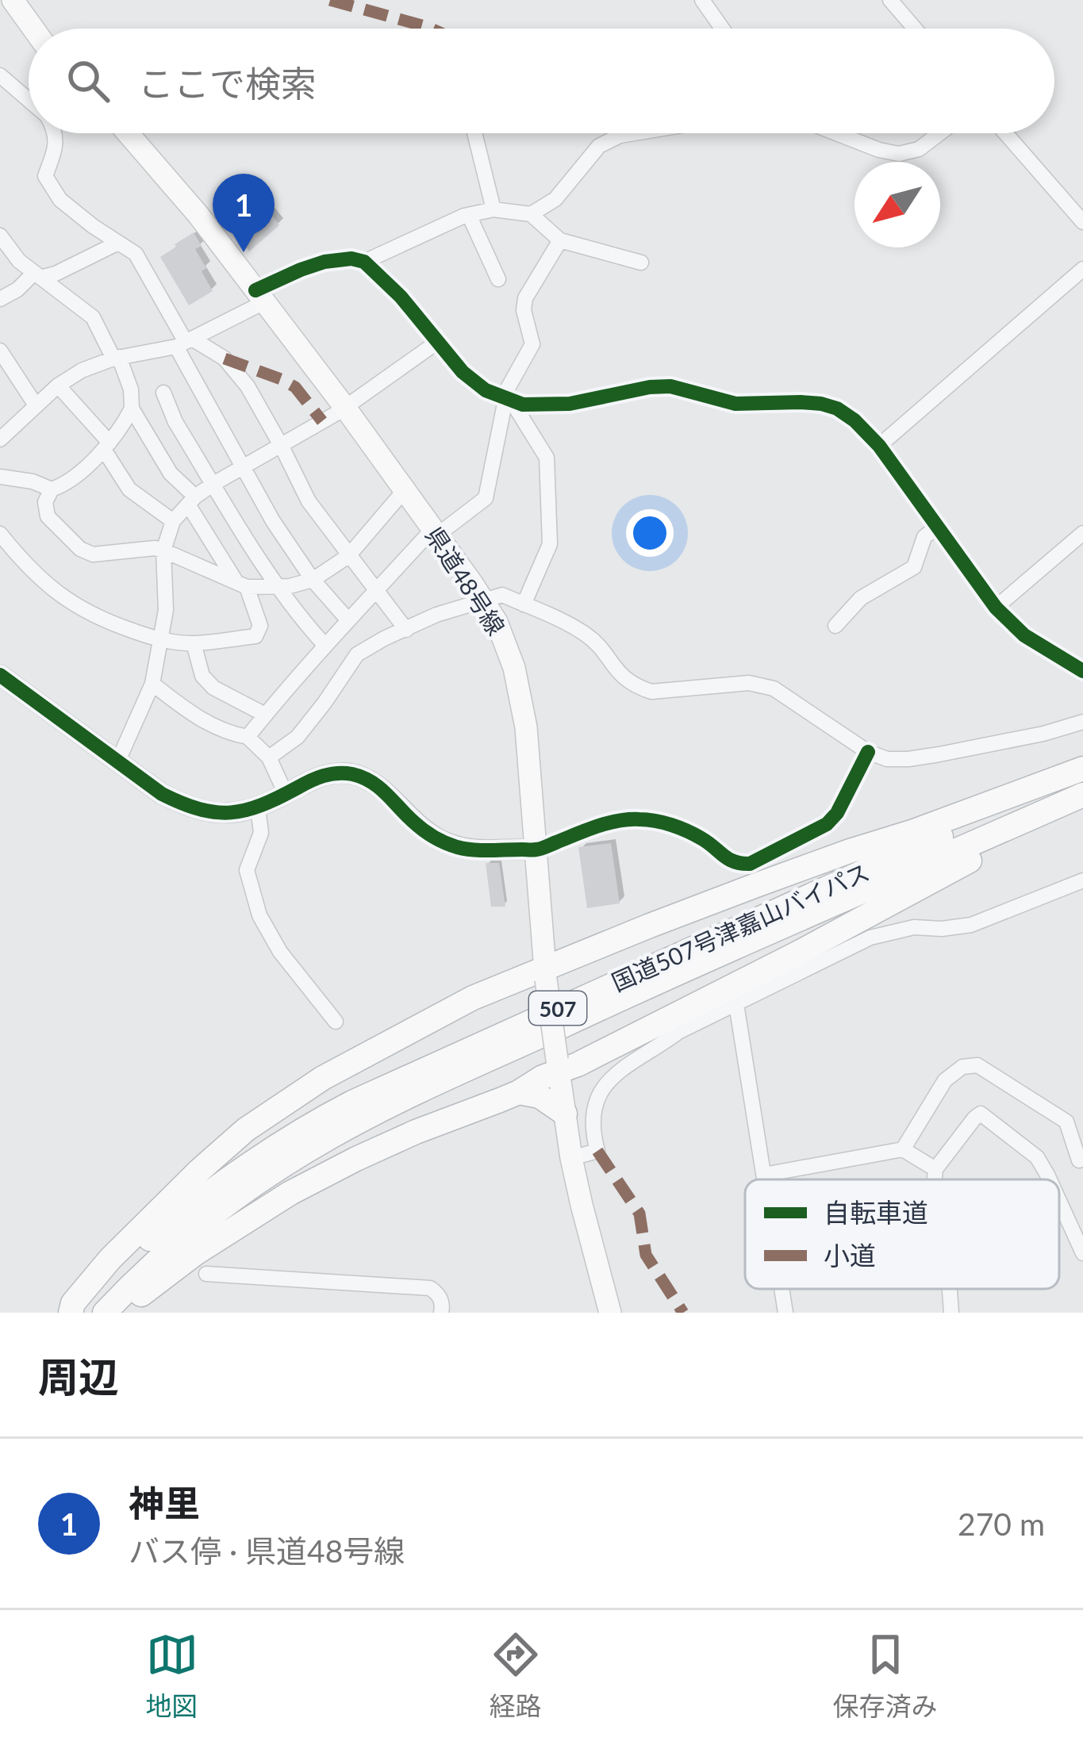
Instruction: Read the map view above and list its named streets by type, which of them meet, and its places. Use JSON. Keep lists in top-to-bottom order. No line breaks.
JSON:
{"streets":{"highway":["国道507号津嘉山バイパス","507"],"main road":["県道48号線"]},"legend":["自転車道","小道"],"north":"bottom left","page":{"search":"ここで検索","pins":"1","heading":"周辺","list":[{"mark":"1","name":"神里","note":"バス停 · 県道48号線","value":"270 m"}],"nav":["地図","経路","保存済み"]}}
